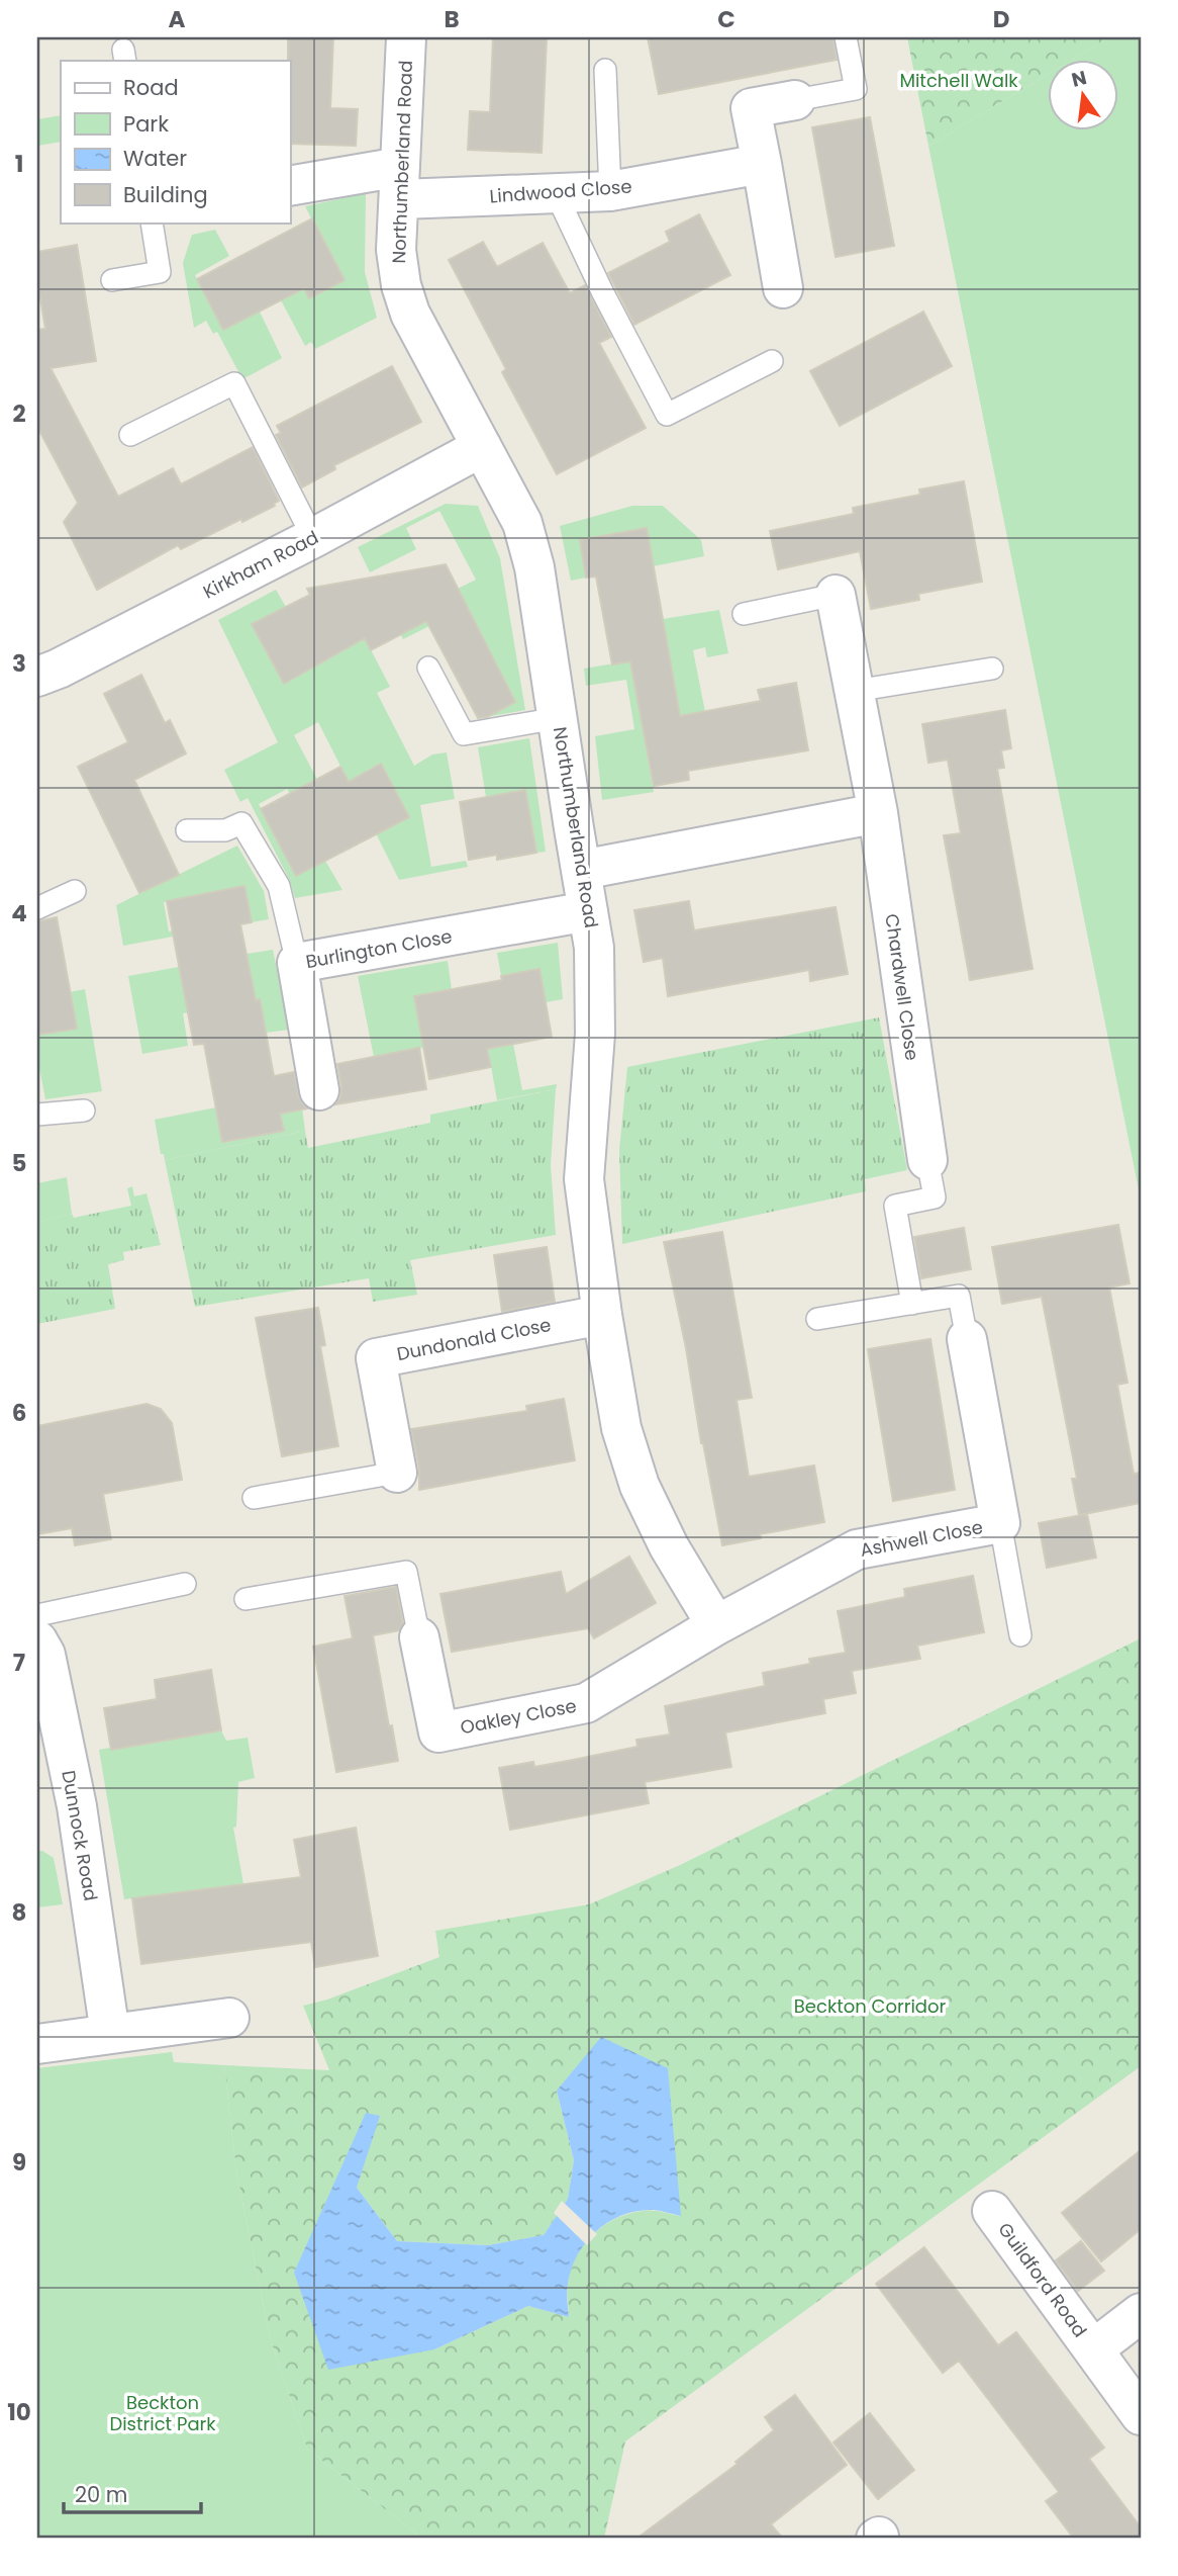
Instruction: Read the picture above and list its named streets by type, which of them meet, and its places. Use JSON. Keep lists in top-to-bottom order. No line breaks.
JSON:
{"streets":{"street":["Northumberland Road","Lindwood Close","Kirkham Road","Burlington Close","Chardwell Close","Dundonald Close","Ashwell Close","Oakley Close","Dunnock Road","Guildford Road"]},"crossings":[["Northumberland Road","Lindwood Close"],["Northumberland Road","Kirkham Road"],["Northumberland Road","Burlington Close"],["Northumberland Road","Dundonald Close"],["Northumberland Road","Ashwell Close"],["Northumberland Road","Oakley Close"],["Ashwell Close","Oakley Close"]],"parks":["Mitchell Walk","Beckton Corridor","Beckton District Park"],"legend":["Road","Park","Water","Building"],"scale_bar":"20 m","north":"top","grid":{"columns":["A","B","C","D"],"rows":["1","2","3","4","5","6","7","8","9","10"]}}
